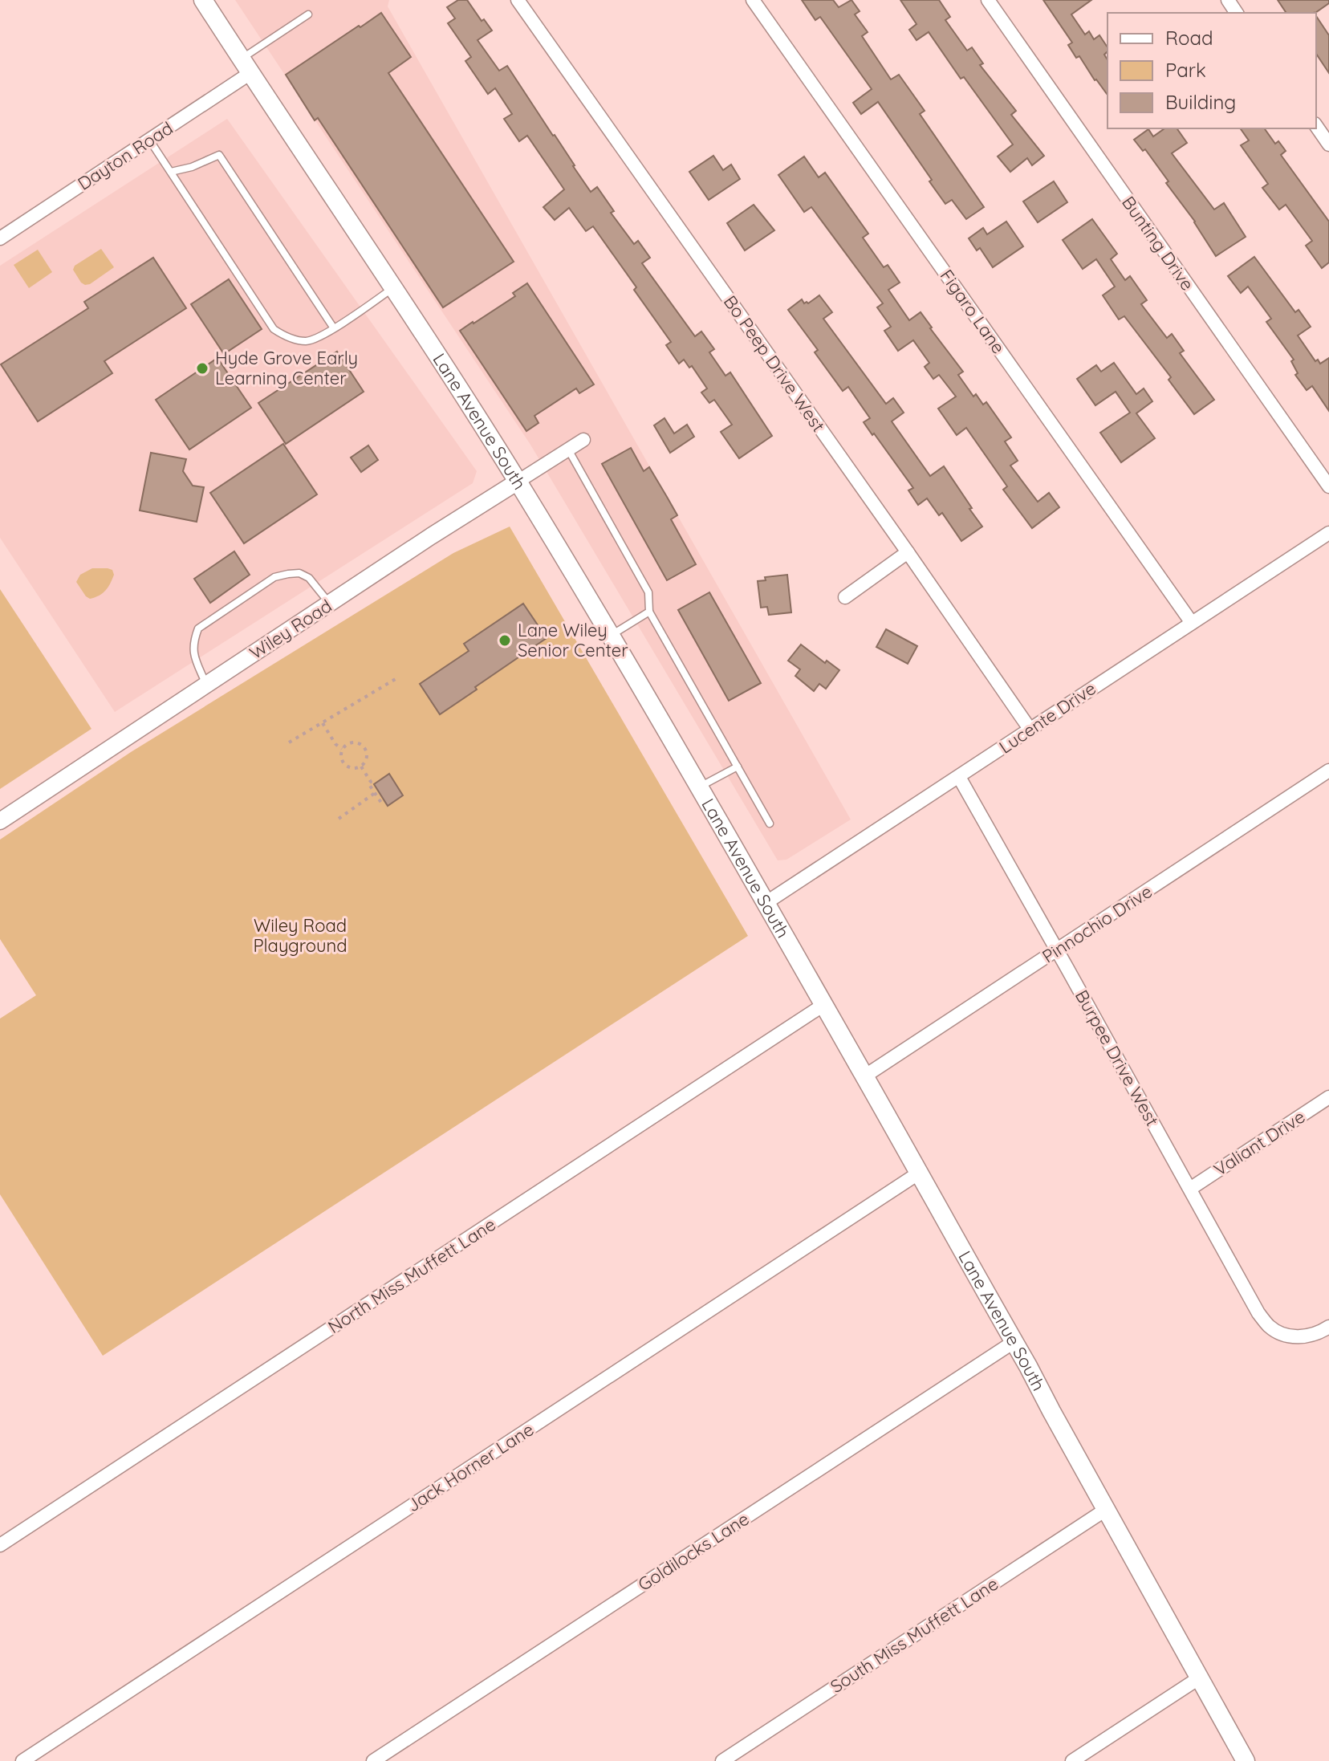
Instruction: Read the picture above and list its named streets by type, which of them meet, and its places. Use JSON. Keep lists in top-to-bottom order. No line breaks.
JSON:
{"streets":{"main road":["Lane Avenue South"],"street":["Dayton Road","Bunting Drive","Figaro Lane","Bo Peep Drive West","Wiley Road","Lucente Drive","Pinnochio Drive","Burpee Drive West","Valiant Drive","North Miss Muffett Lane","Jack Horner Lane","Goldilocks Lane","South Miss Muffett Lane"]},"crossings":[["Dayton Road","Lane Avenue South"],["Figaro Lane","Lucente Drive"],["Bo Peep Drive West","Lucente Drive"],["Lane Avenue South","Wiley Road"],["Lane Avenue South","Lucente Drive"],["Lane Avenue South","Pinnochio Drive"],["Lane Avenue South","North Miss Muffett Lane"],["Lane Avenue South","Jack Horner Lane"],["Lane Avenue South","Goldilocks Lane"],["Lane Avenue South","South Miss Muffett Lane"],["Lucente Drive","Burpee Drive West"],["Pinnochio Drive","Burpee Drive West"],["Burpee Drive West","Valiant Drive"]],"parks":["Wiley Road Playground"],"places":["Hyde Grove Early Learning Center","Lane Wiley Senior Center"],"legend":["Road","Park","Building"]}
